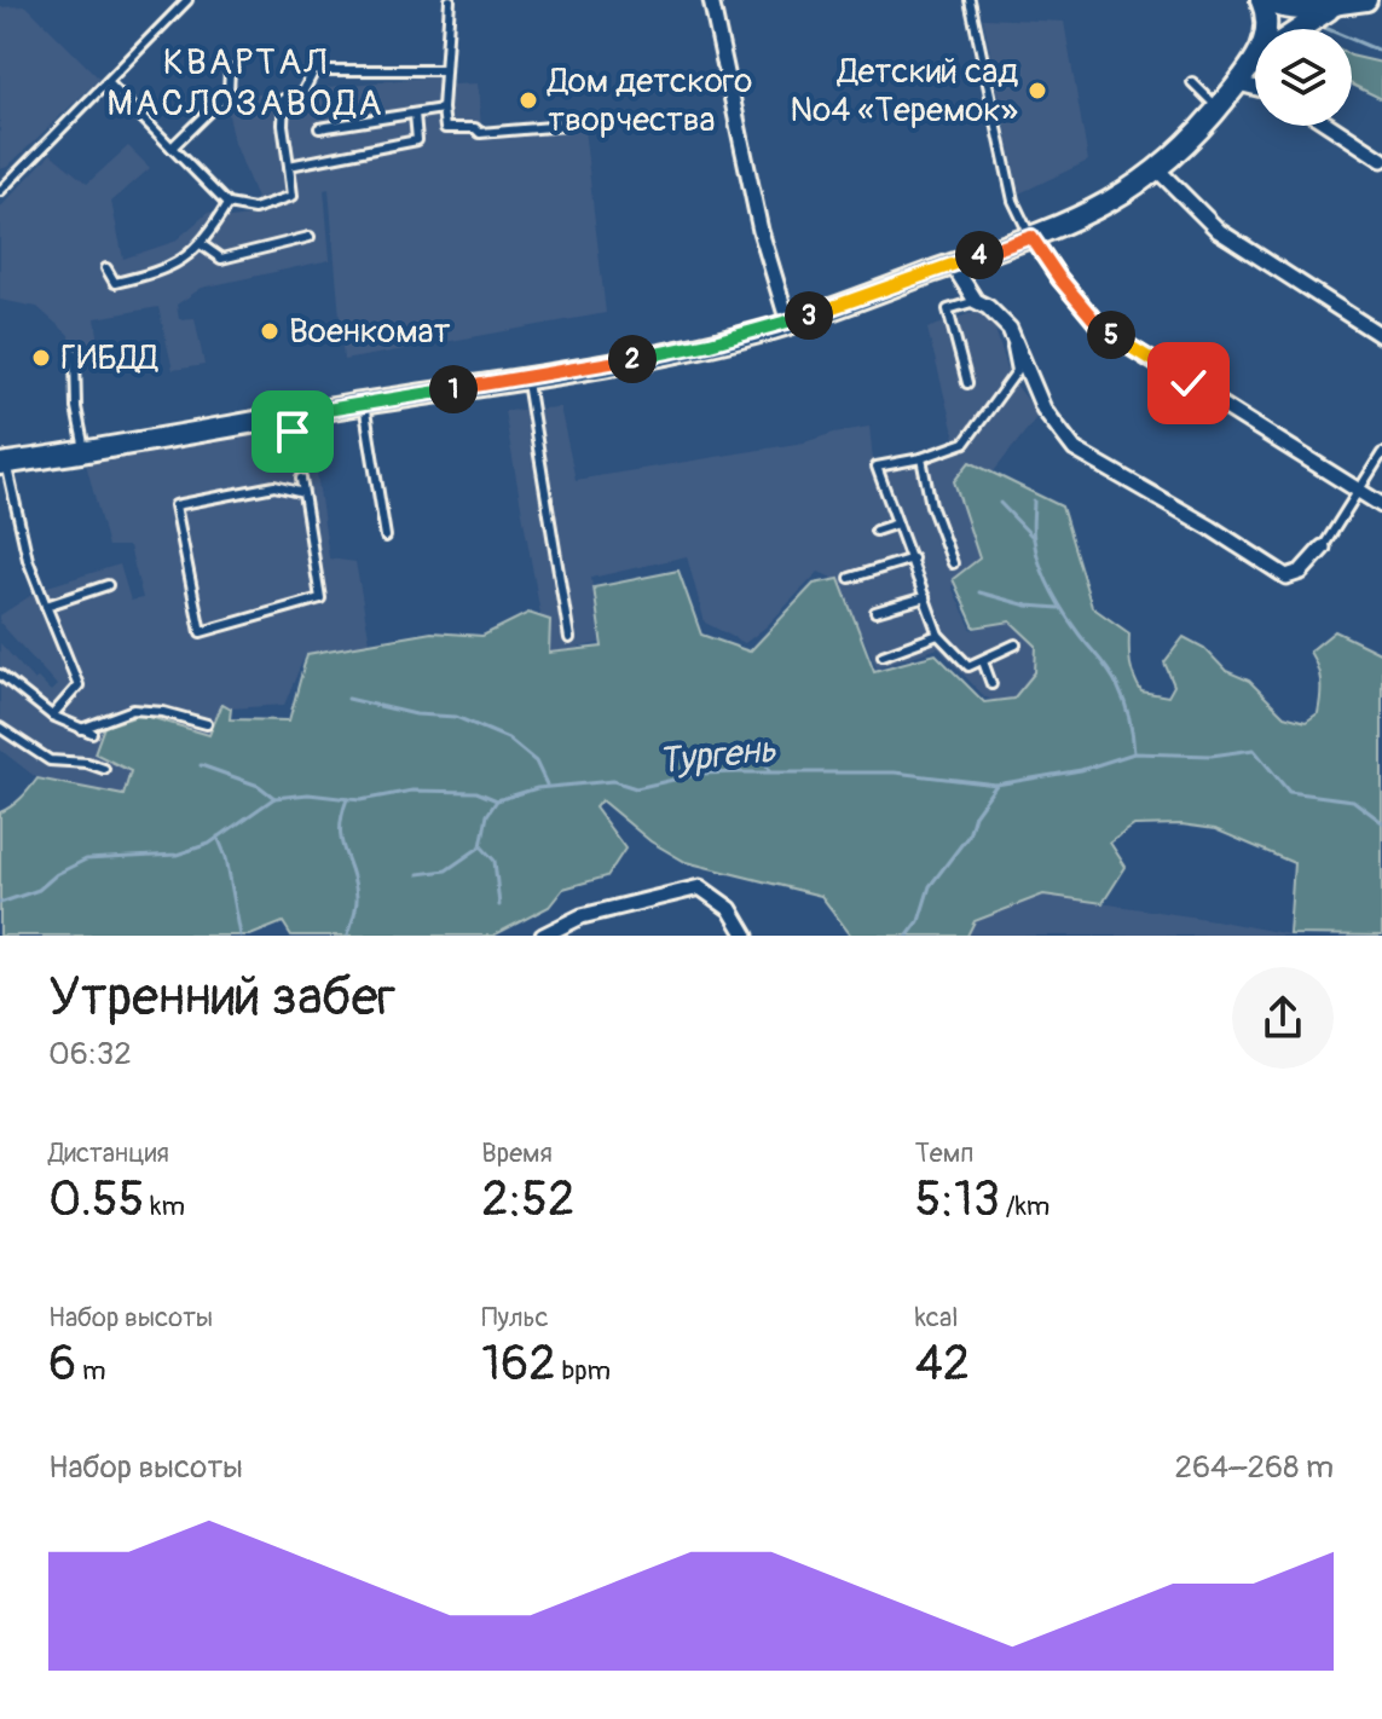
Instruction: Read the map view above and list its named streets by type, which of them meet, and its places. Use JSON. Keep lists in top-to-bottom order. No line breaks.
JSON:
{"districts":["КВАРТАЛ МАСЛОЗАВОДА"],"water":["Тургень"],"places":["Детский сад №4 «Теремок»","Дом детского творчества","Военкомат","ГИБДД"],"page":{"pins":["4","3","5","2","1"],"heading":["Утренний забег","06:32"],"stats":[["Дистанция","0.55 km"],["Время","2:52"],["Темп","5:13 /km"],["Набор высоты","6 m"],["Пульс","162 bpm"],["kcal","42"]],"chart":["Набор высоты","264–268 m"]}}
